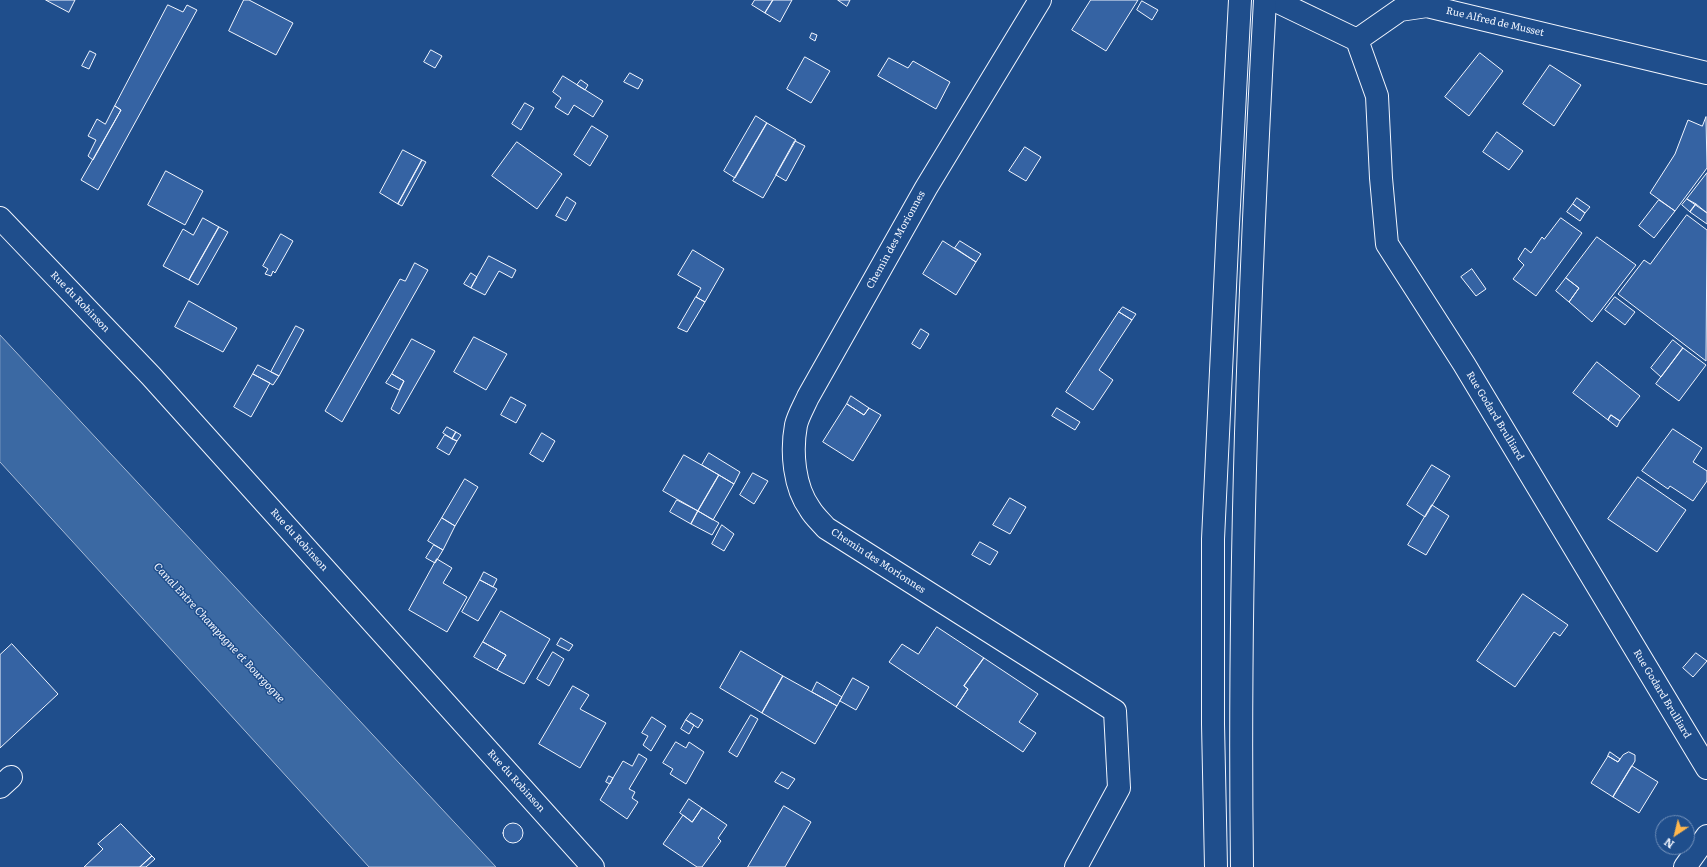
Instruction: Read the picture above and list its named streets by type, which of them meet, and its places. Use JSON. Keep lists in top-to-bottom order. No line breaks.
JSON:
{"streets":{"main road":["Rue Alfred de Musset","Chemin des Morionnes","Rue du Robinson","Rue Godard Brulliard"]},"crossings":[["Rue Alfred de Musset","Rue Godard Brulliard"]],"water":["Canal Entre Champagne et Bourgogne"],"north":"bottom left"}
